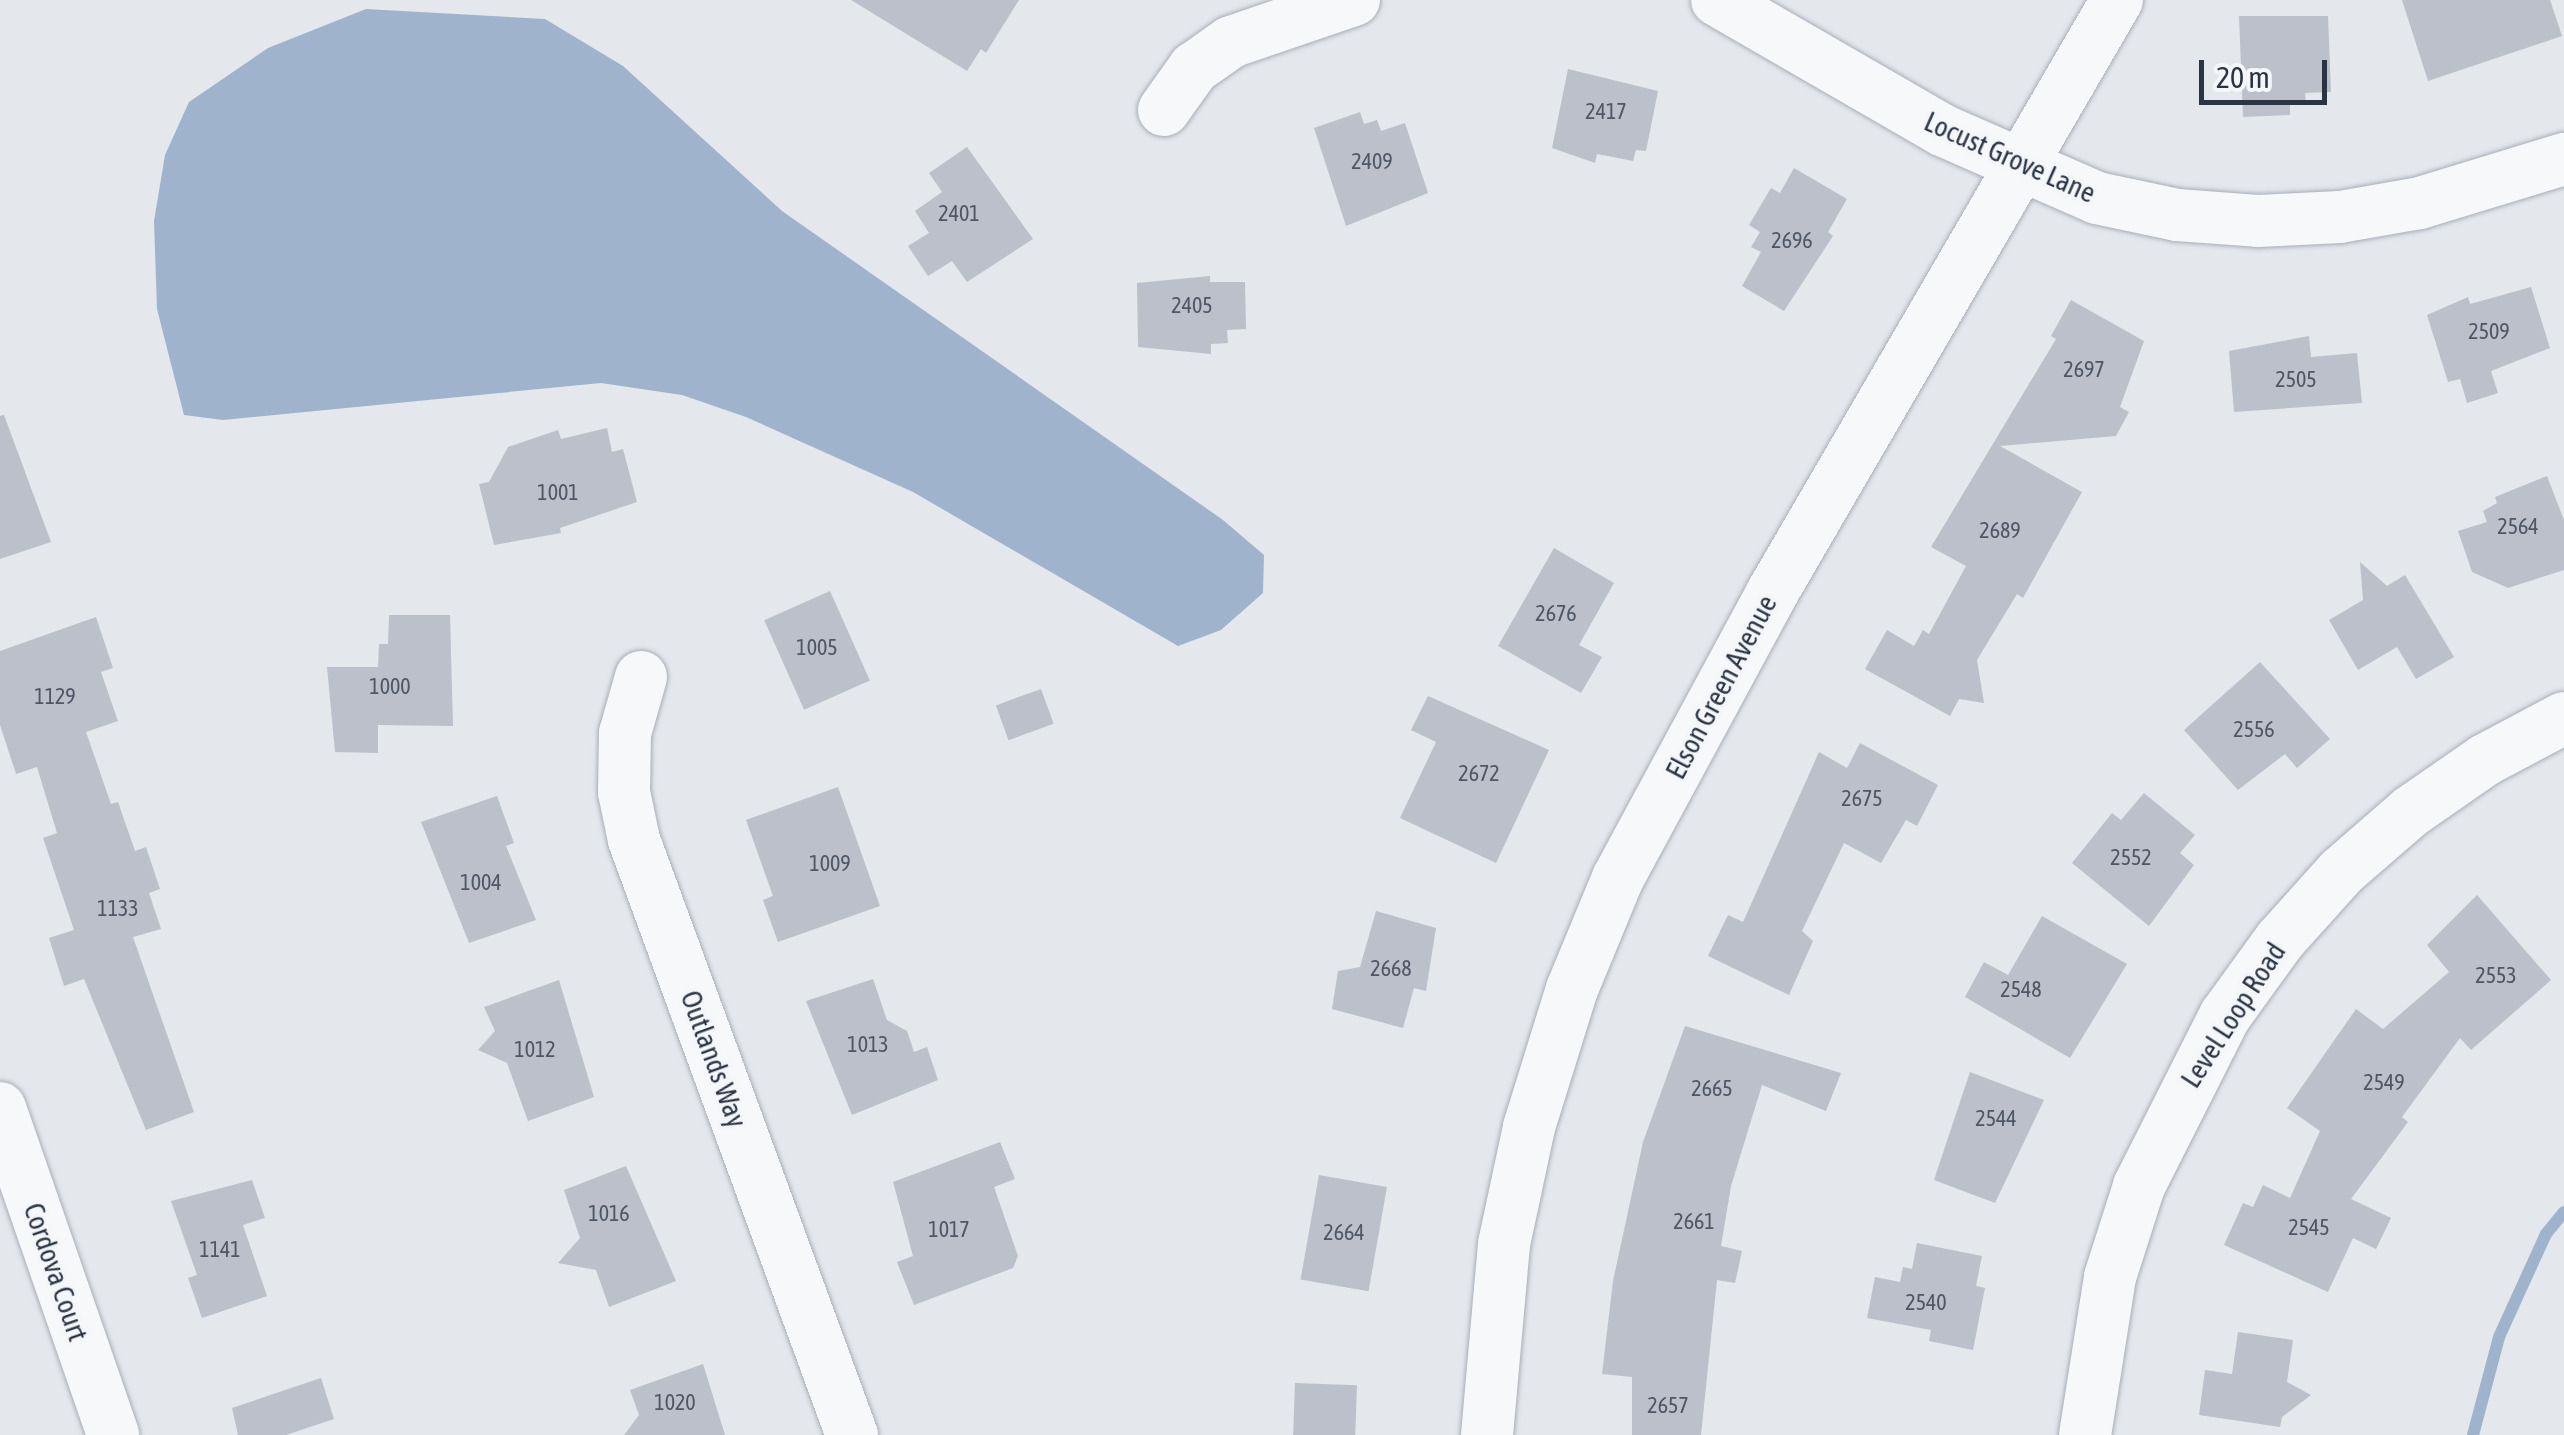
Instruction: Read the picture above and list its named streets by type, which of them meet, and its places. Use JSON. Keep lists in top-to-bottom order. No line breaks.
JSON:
{"streets":{"street":["Locust Grove Lane","Elson Green Avenue","Level Loop Road","Outlands Way","Cordova Court"]},"crossings":[["Locust Grove Lane","Elson Green Avenue"]],"house_numbers":["2417","2409","2401","2696","2405","2509","2697","2505","1001","2564","2689","2676","1005","1000","1129","2556","2672","2675","2552","1009","1004","1133","2668","2553","2548","1013","1012","2549","2665","2544","1016","2661","2545","1017","2664","1141","2540","1020","2657"],"scale_bar":"20 m"}
